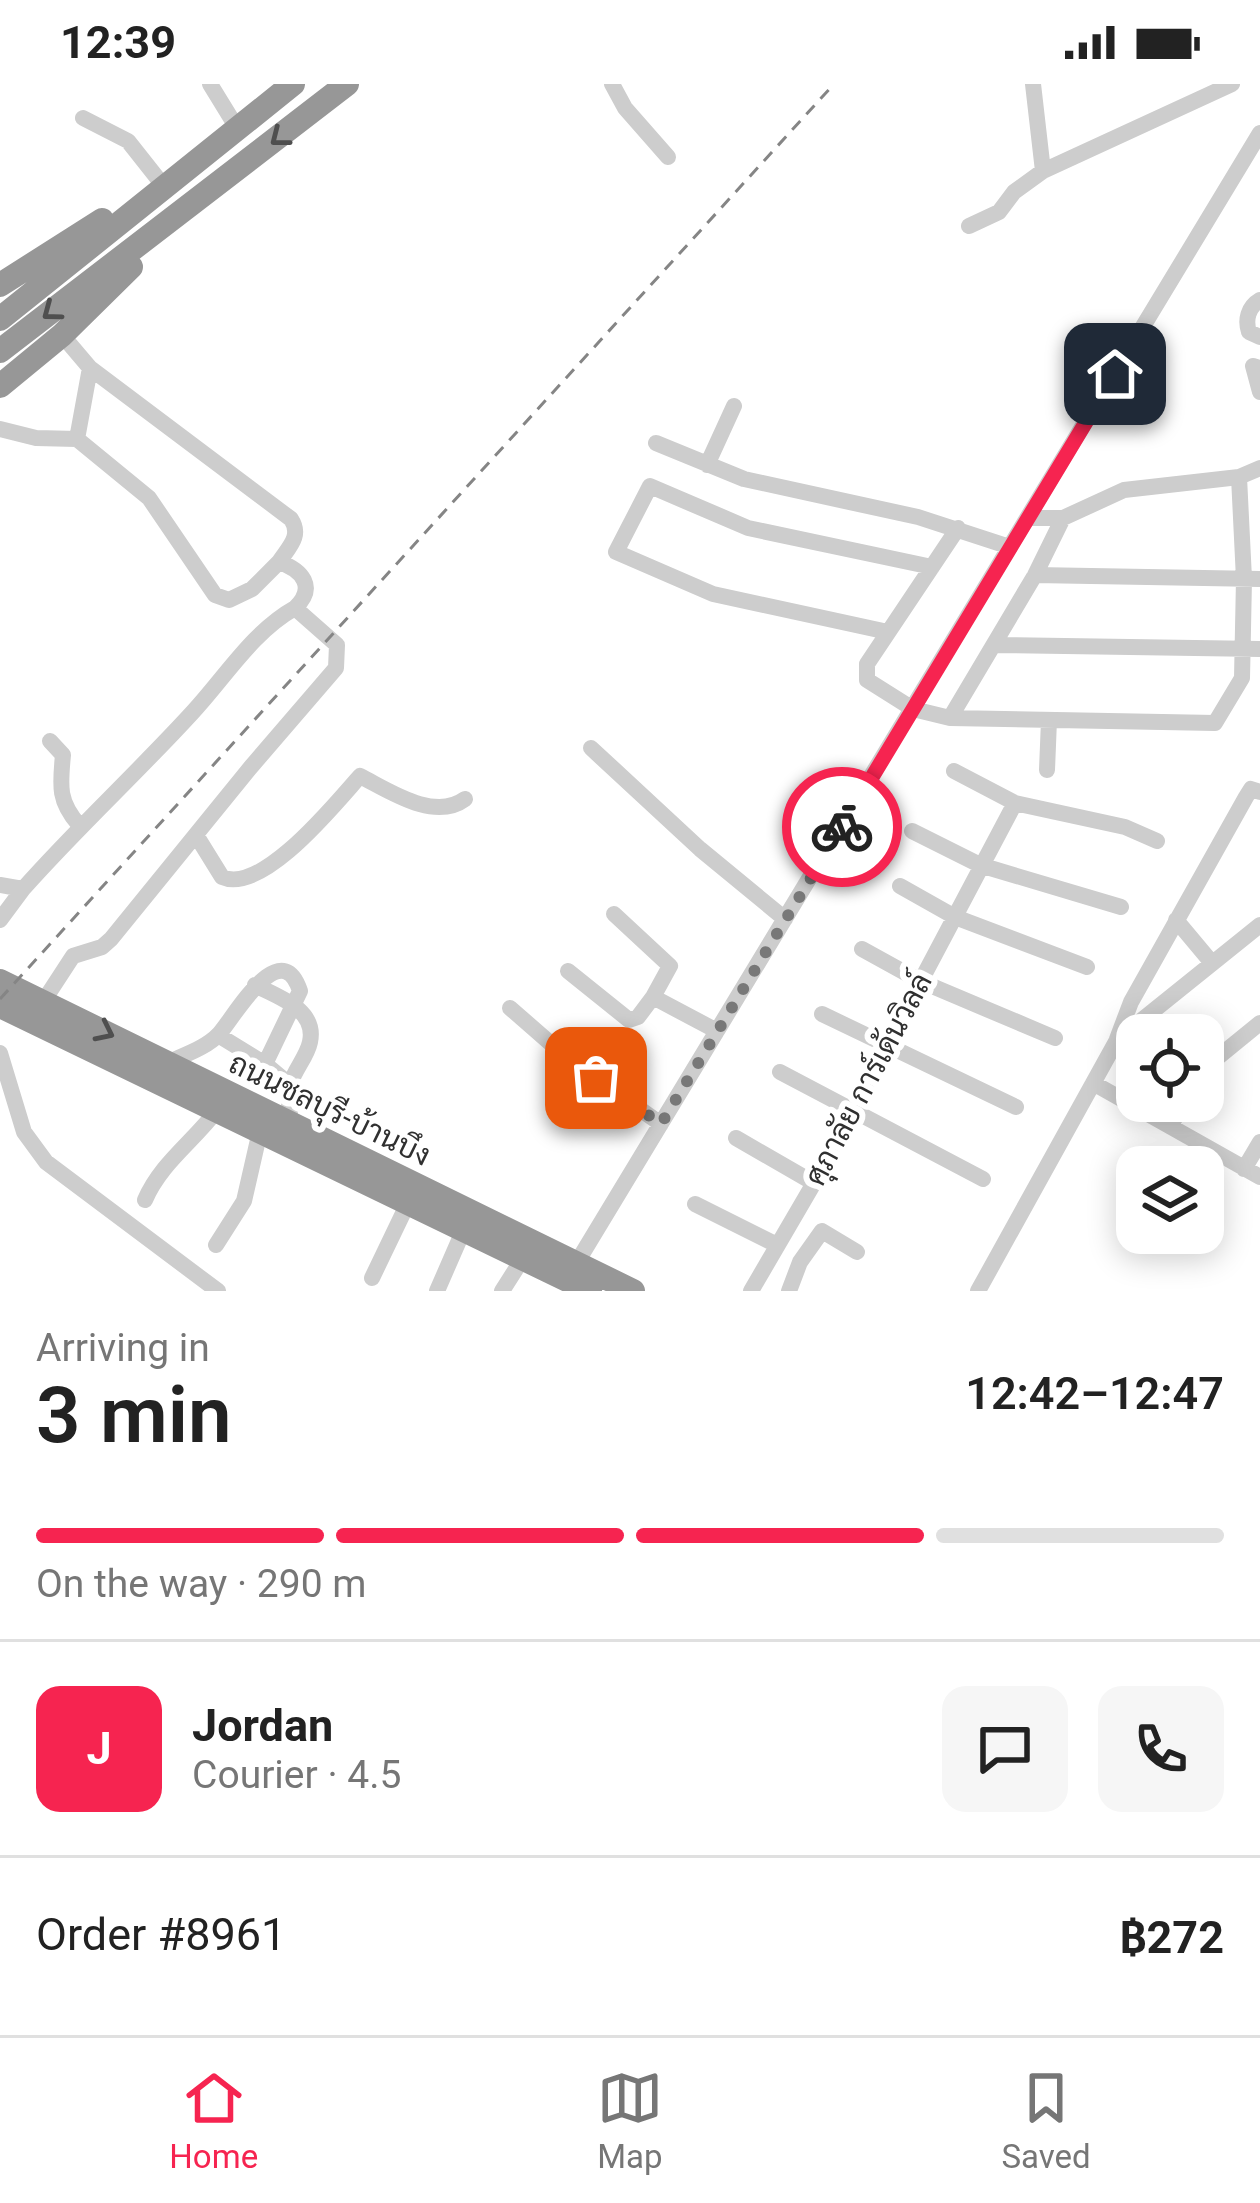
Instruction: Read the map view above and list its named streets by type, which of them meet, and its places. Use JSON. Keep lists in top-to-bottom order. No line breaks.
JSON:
{"streets":{"highway":["ถนนชลบุรี-บ้านบึง"],"street":["ศุภาลัย การ์เด้นวิลล์"]},"page":{"status":"12:39","heading":["3 min","Arriving in","12:42–12:47"],"panel":["Jordan","Courier · 4.5","Order #8961","฿272"],"bar":"On the way · 290 m","round":"J","tabs":["Home","Map","Saved"]}}
